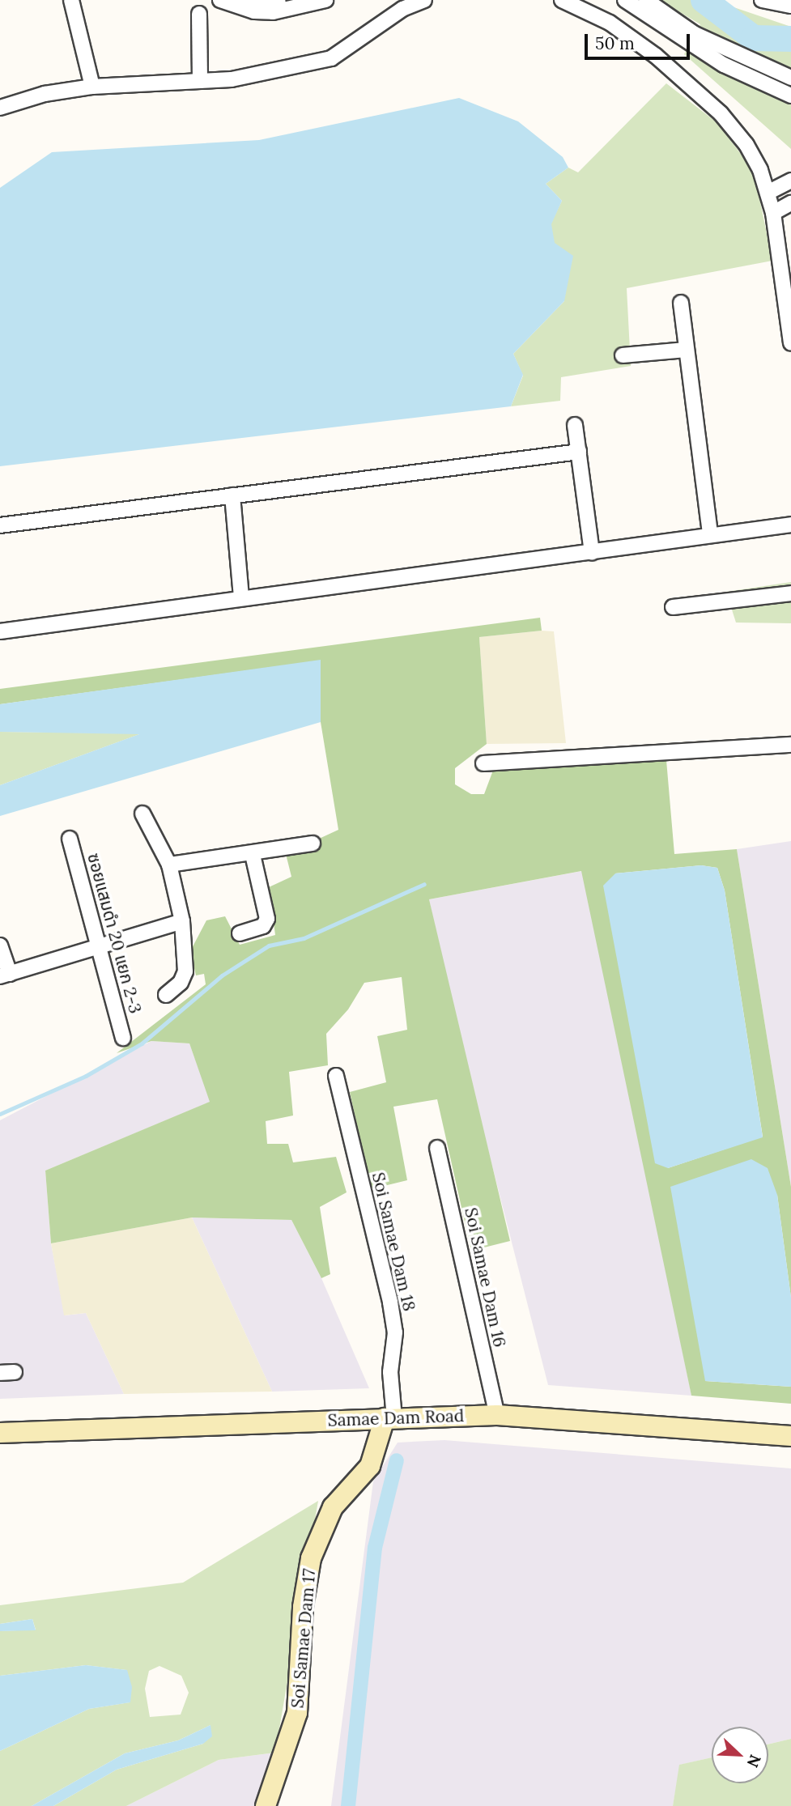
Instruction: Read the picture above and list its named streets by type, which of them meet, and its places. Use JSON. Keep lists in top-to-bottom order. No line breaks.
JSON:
{"streets":{"street":["ซอยแสมดำ 20 แยก 2-3","Soi Samae Dam 18","Soi Samae Dam 16","Samae Dam Road","Soi Samae Dam 17"]},"crossings":[["Soi Samae Dam 18","Samae Dam Road"],["Soi Samae Dam 18","Soi Samae Dam 17"],["Soi Samae Dam 16","Samae Dam Road"],["Samae Dam Road","Soi Samae Dam 17"]],"scale_bar":"50 m","north":"bottom right"}
